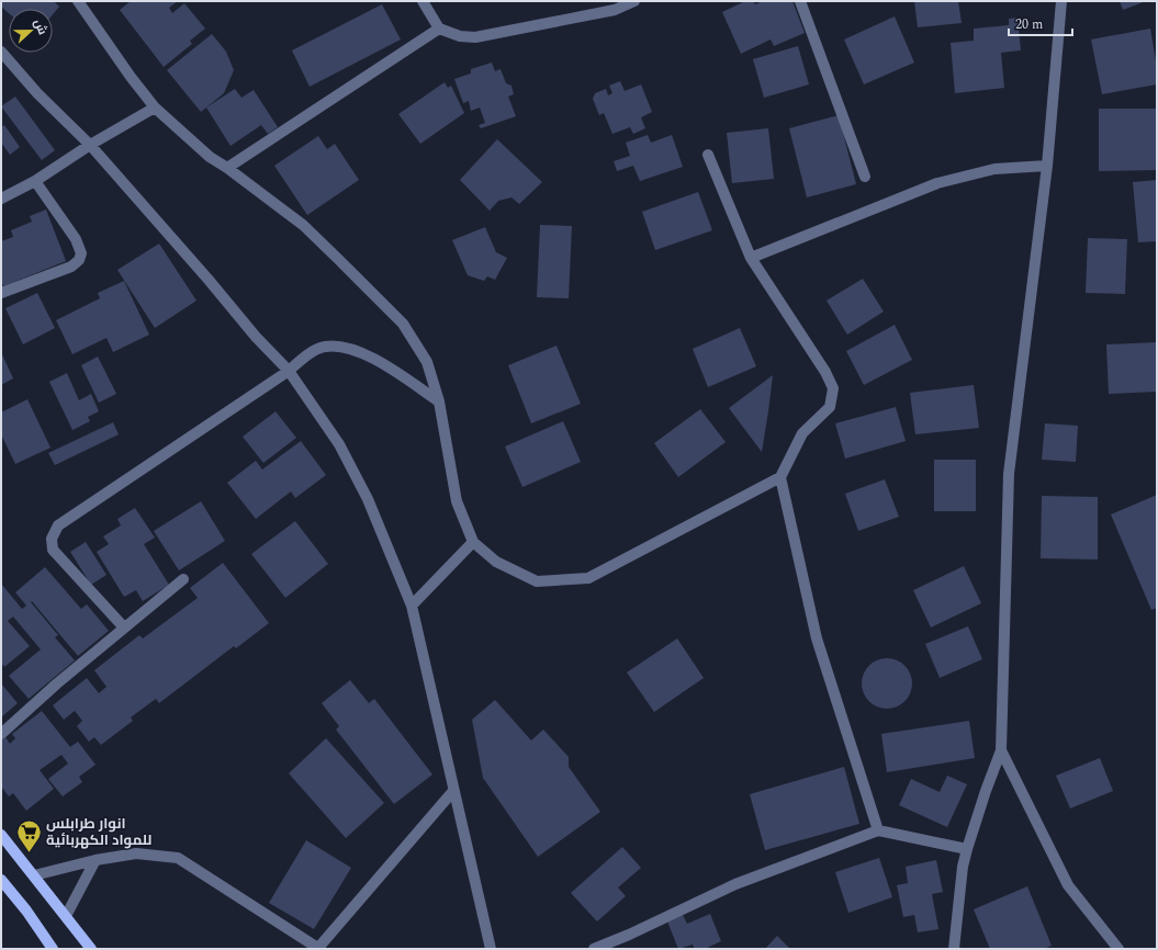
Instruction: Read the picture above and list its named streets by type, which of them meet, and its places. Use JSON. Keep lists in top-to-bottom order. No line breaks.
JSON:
{"places":{"supermarket":["انوار طرابلس للمواد الكهربائية"]},"scale_bar":"20 m","north":"right"}
